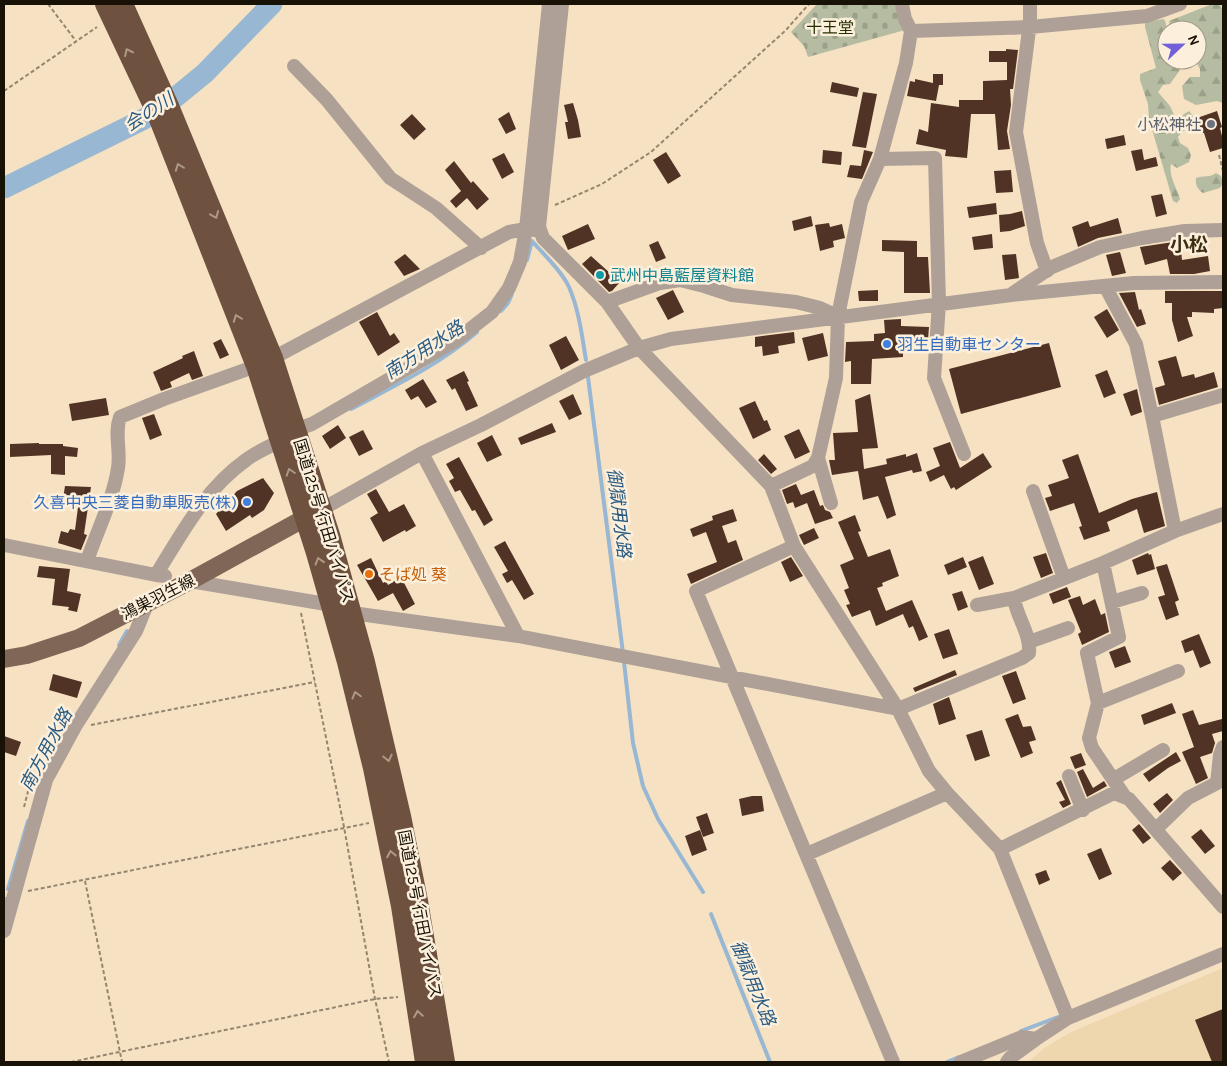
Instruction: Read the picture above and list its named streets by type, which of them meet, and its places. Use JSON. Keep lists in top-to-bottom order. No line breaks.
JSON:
{"streets":{"highway":["国道125号 行田バイパス"],"main road":["鴻巣羽生線"]},"crossings":[["国道125号 行田バイパス","鴻巣羽生線"]],"districts":["小松"],"water":["会の川","南方用水路","御獄用水路"],"parks":["十王堂"],"places":["小松神社","武州中島藍屋資料館","羽生自動車センター","久喜中央三菱自動車販売(株)","そば処 葵"],"north":"right"}
